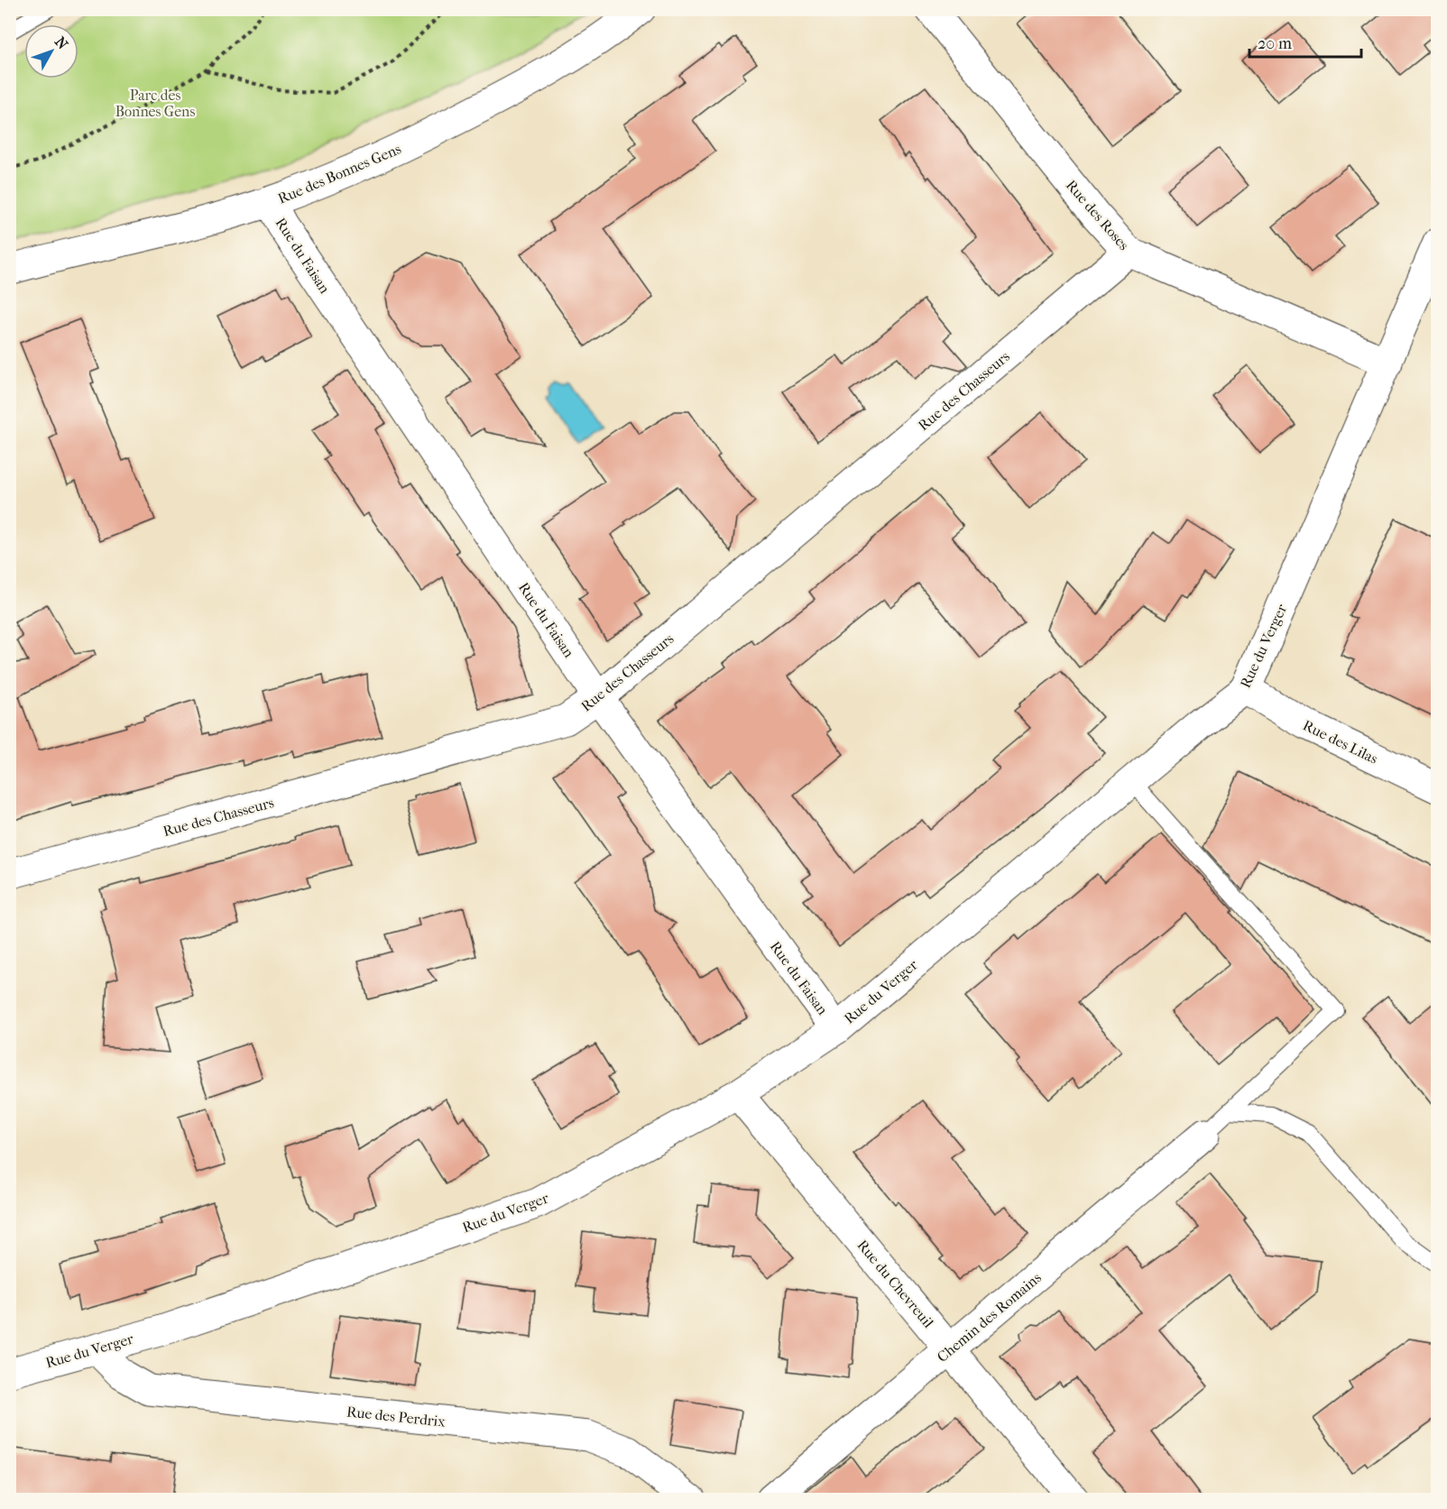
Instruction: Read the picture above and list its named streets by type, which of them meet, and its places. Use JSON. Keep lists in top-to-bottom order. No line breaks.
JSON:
{"streets":{"street":["Rue des Bonnes Gens","Rue des Roses","Rue du Faisan","Rue des Chasseurs","Rue du Verger","Rue des Lilas","Rue du Chevreuil","Chemin des Romains","Rue des Perdrix"]},"crossings":[["Rue des Bonnes Gens","Rue du Faisan"],["Rue des Roses","Rue des Chasseurs"],["Rue des Roses","Rue du Verger"],["Rue du Faisan","Rue des Chasseurs"],["Rue du Faisan","Rue du Verger"],["Rue du Verger","Rue des Lilas"],["Rue du Verger","Rue du Chevreuil"],["Rue du Verger","Rue des Perdrix"],["Rue du Chevreuil","Chemin des Romains"]],"parks":["Parc des Bonnes Gens"],"scale_bar":"20 m","north":"top right"}
